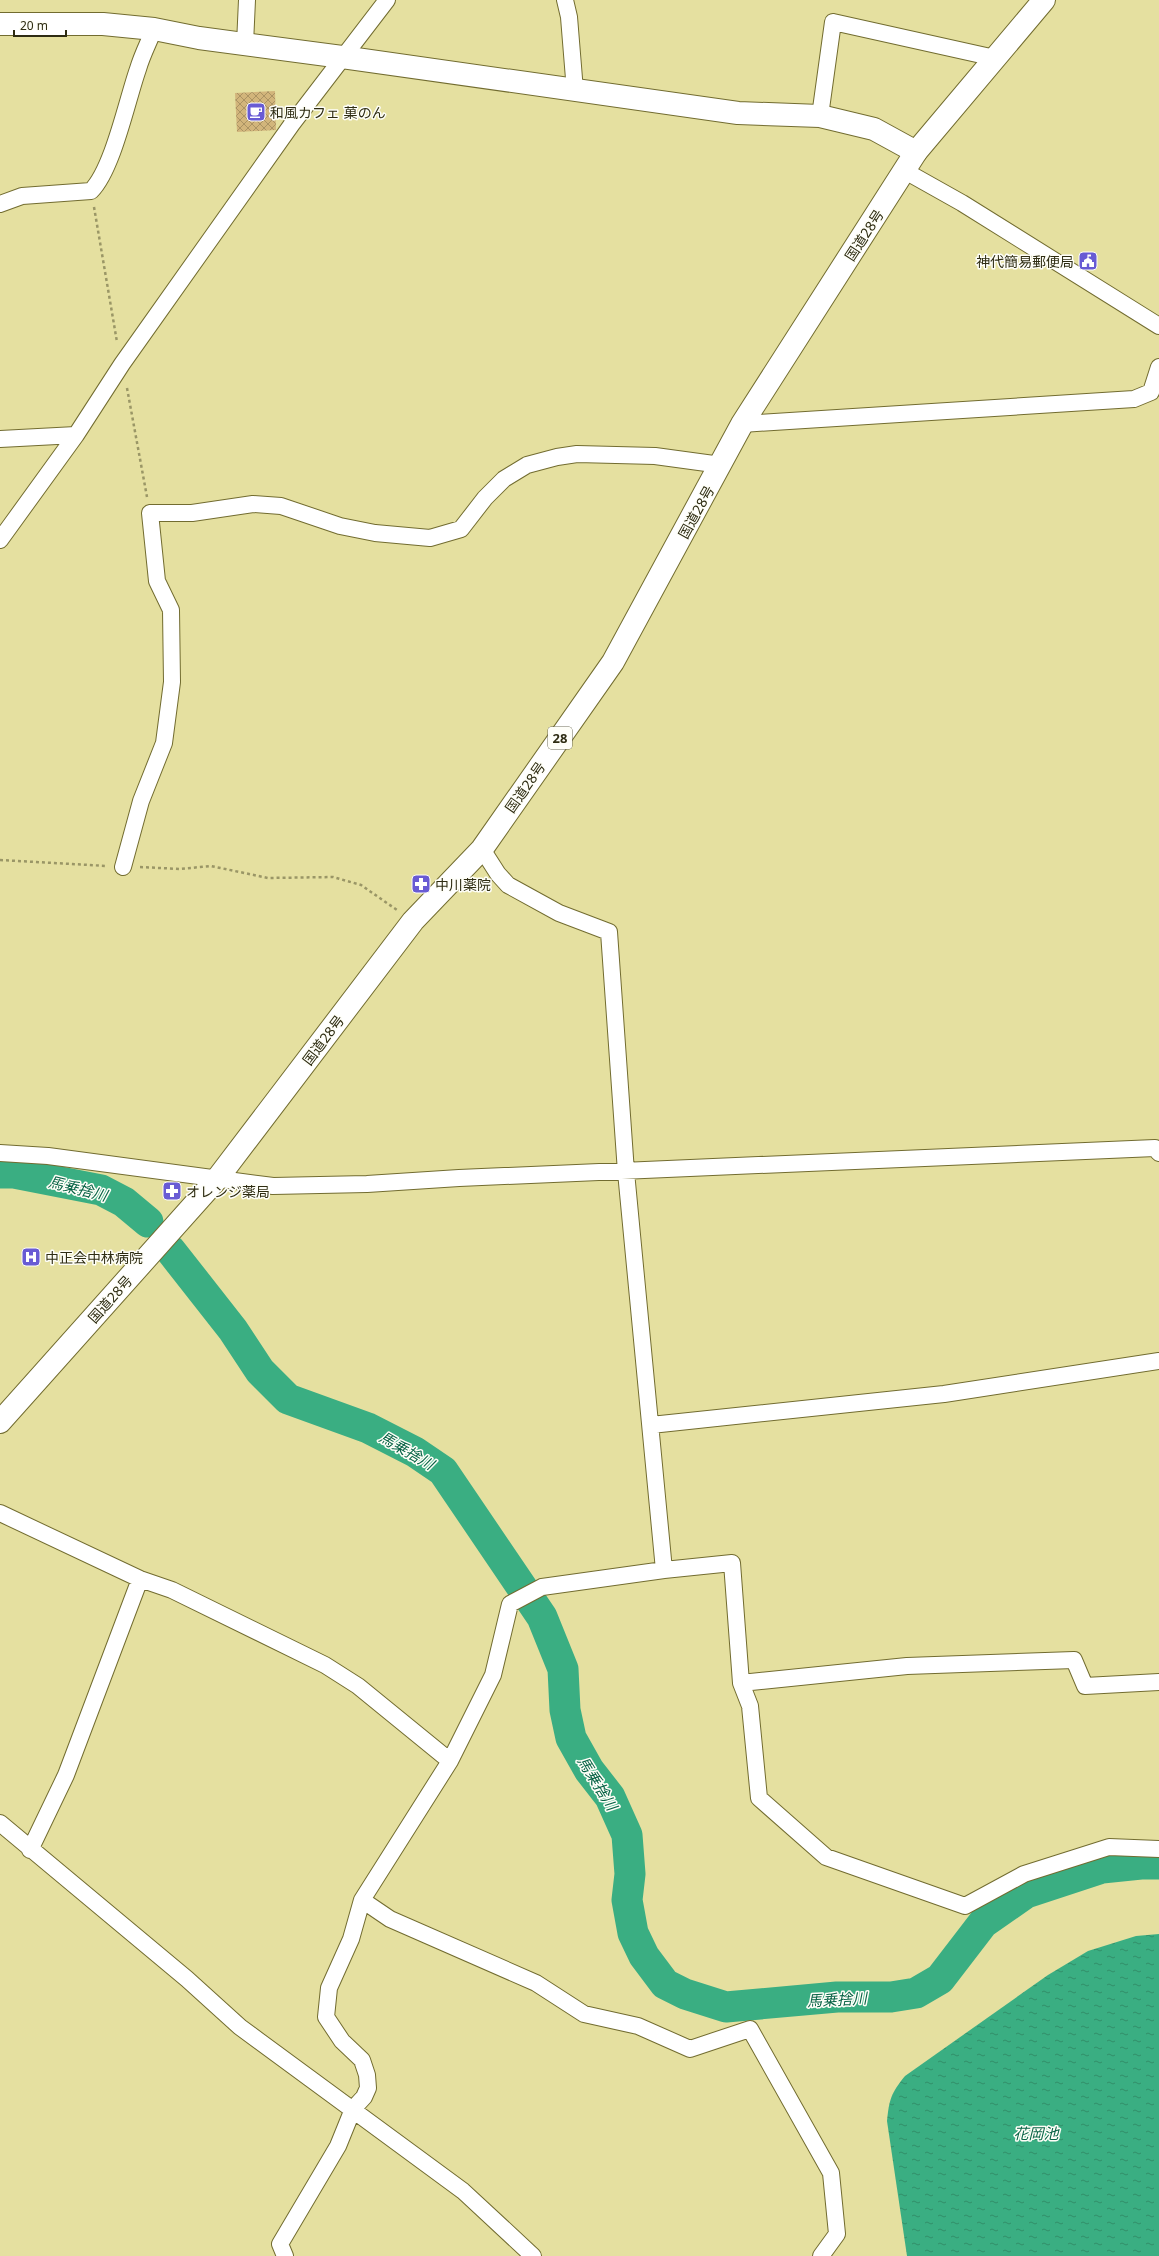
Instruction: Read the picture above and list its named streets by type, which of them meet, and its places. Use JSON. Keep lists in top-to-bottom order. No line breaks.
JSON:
{"streets":{"main road":["国道28号","28"]},"water":["馬乗捨川","花岡池"],"places":{"cafe":["和風カフェ 菓のん"],"public building":["神代簡易郵便局"],"pharmacy":["中川薬院","オレンジ薬局"],"hospital":["中正会中林病院"]},"scale_bar":"20 m"}
